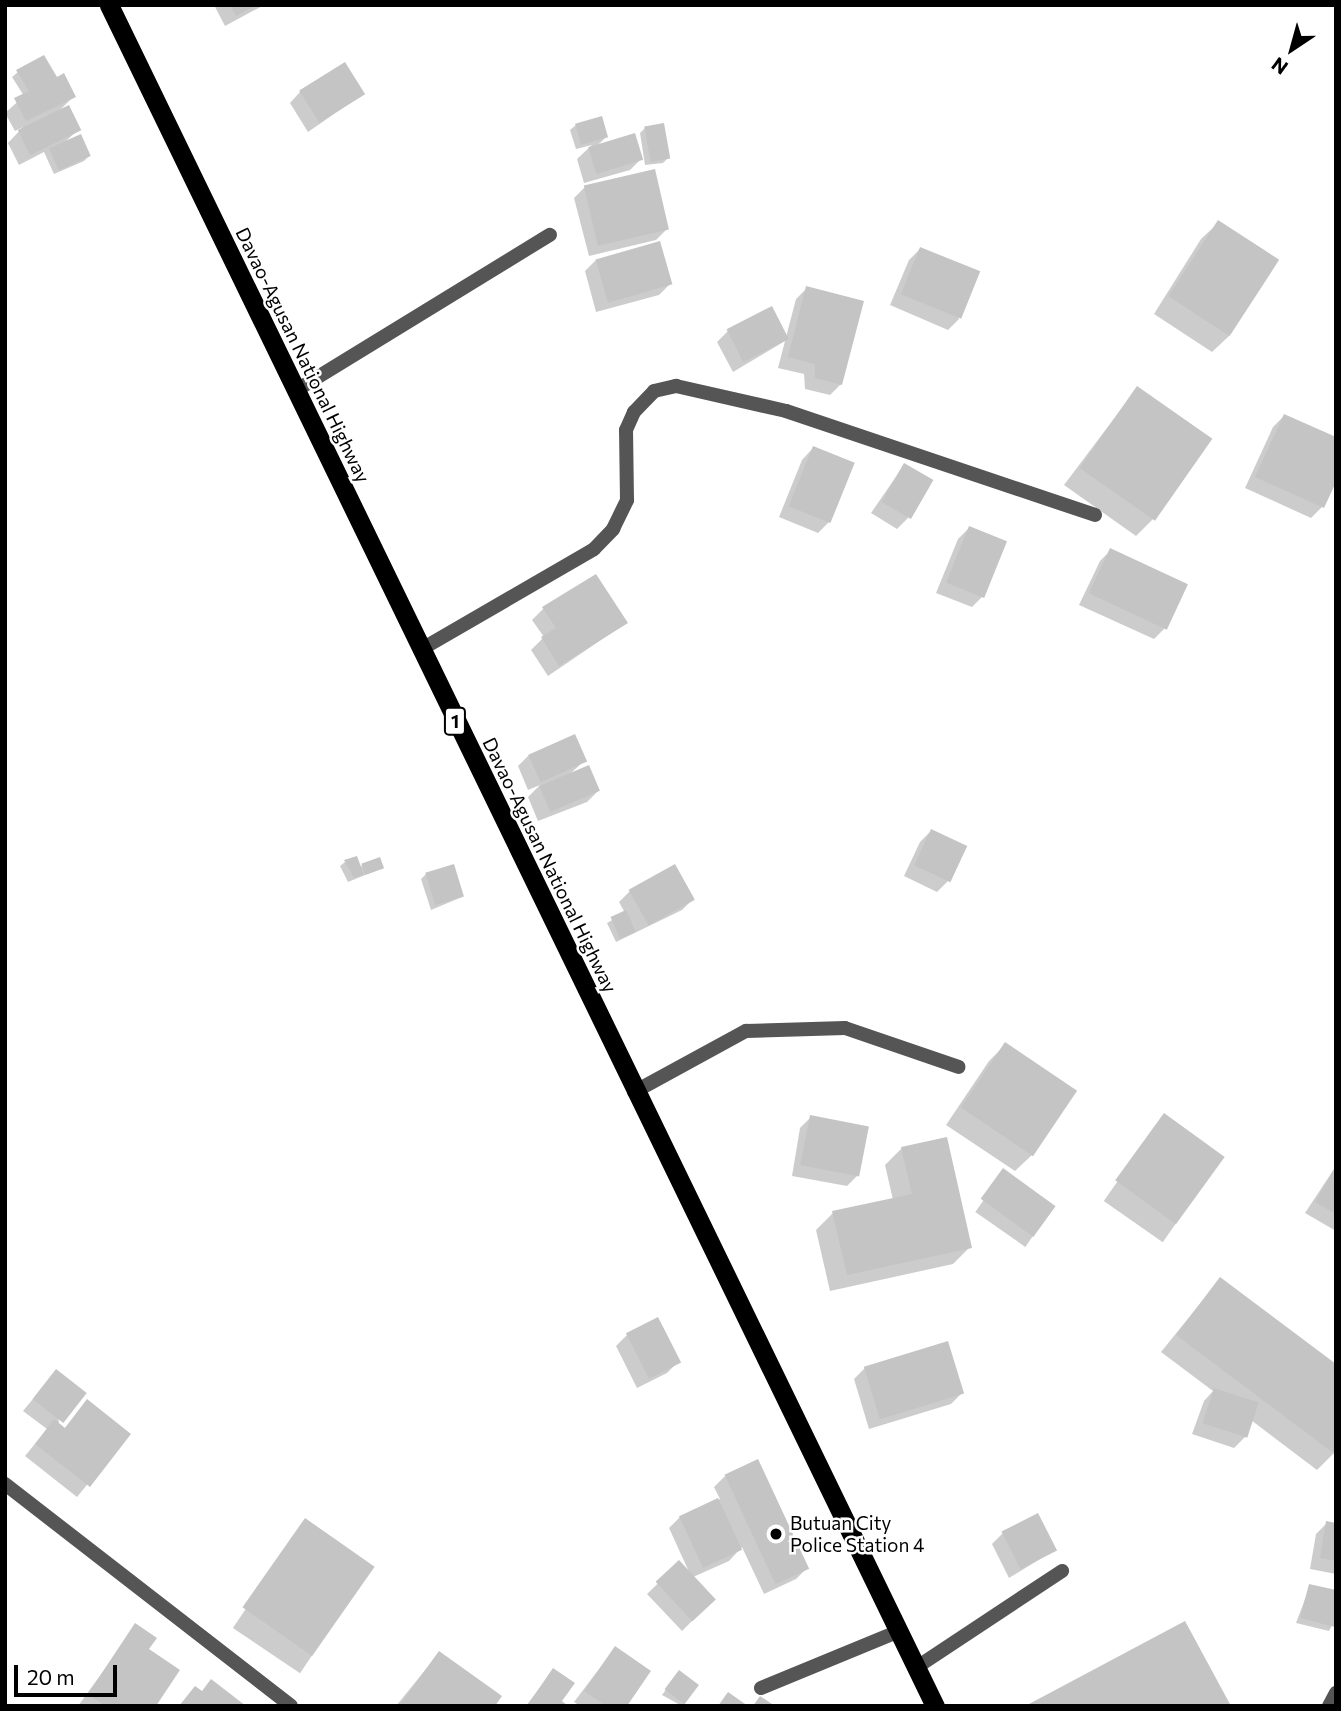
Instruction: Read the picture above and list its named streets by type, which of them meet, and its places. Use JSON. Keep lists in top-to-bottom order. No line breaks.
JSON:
{"streets":{"highway":["Davao-Agusan National Highway","1"]},"places":["Butuan City Police Station 4"],"scale_bar":"20 m","north":"bottom left"}
